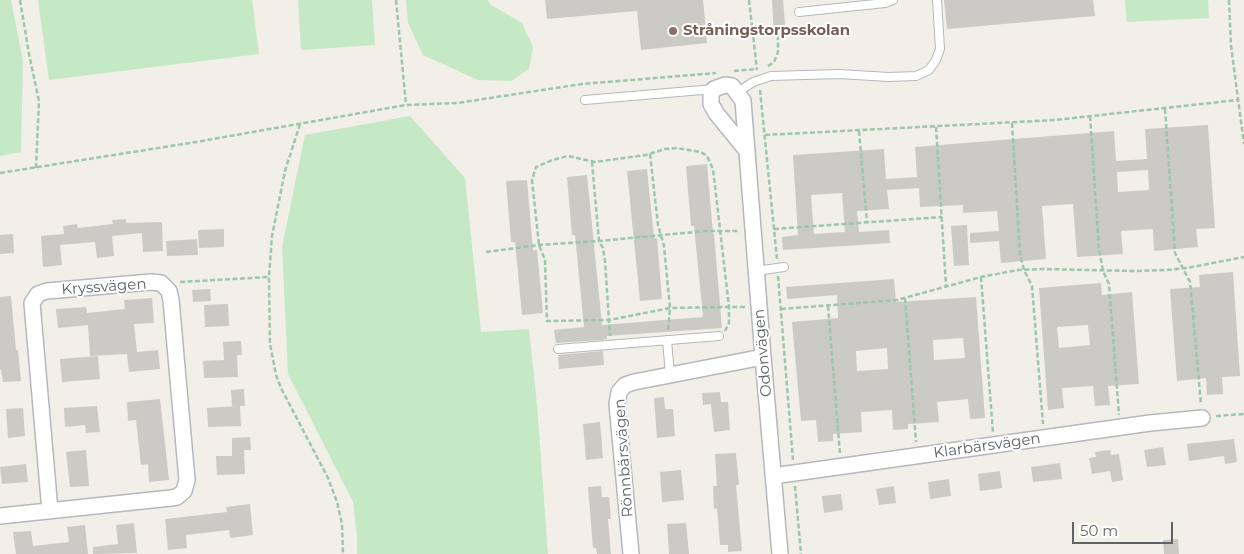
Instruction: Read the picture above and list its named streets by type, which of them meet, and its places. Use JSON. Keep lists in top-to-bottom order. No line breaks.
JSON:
{"streets":{"street":["Kryssvägen","Odonvägen","Klarbärsvägen","Rönnbärsvägen"]},"crossings":[["Odonvägen","Klarbärsvägen"],["Odonvägen","Rönnbärsvägen"]],"places":["Stråningstorpsskolan"],"scale_bar":"50 m"}
